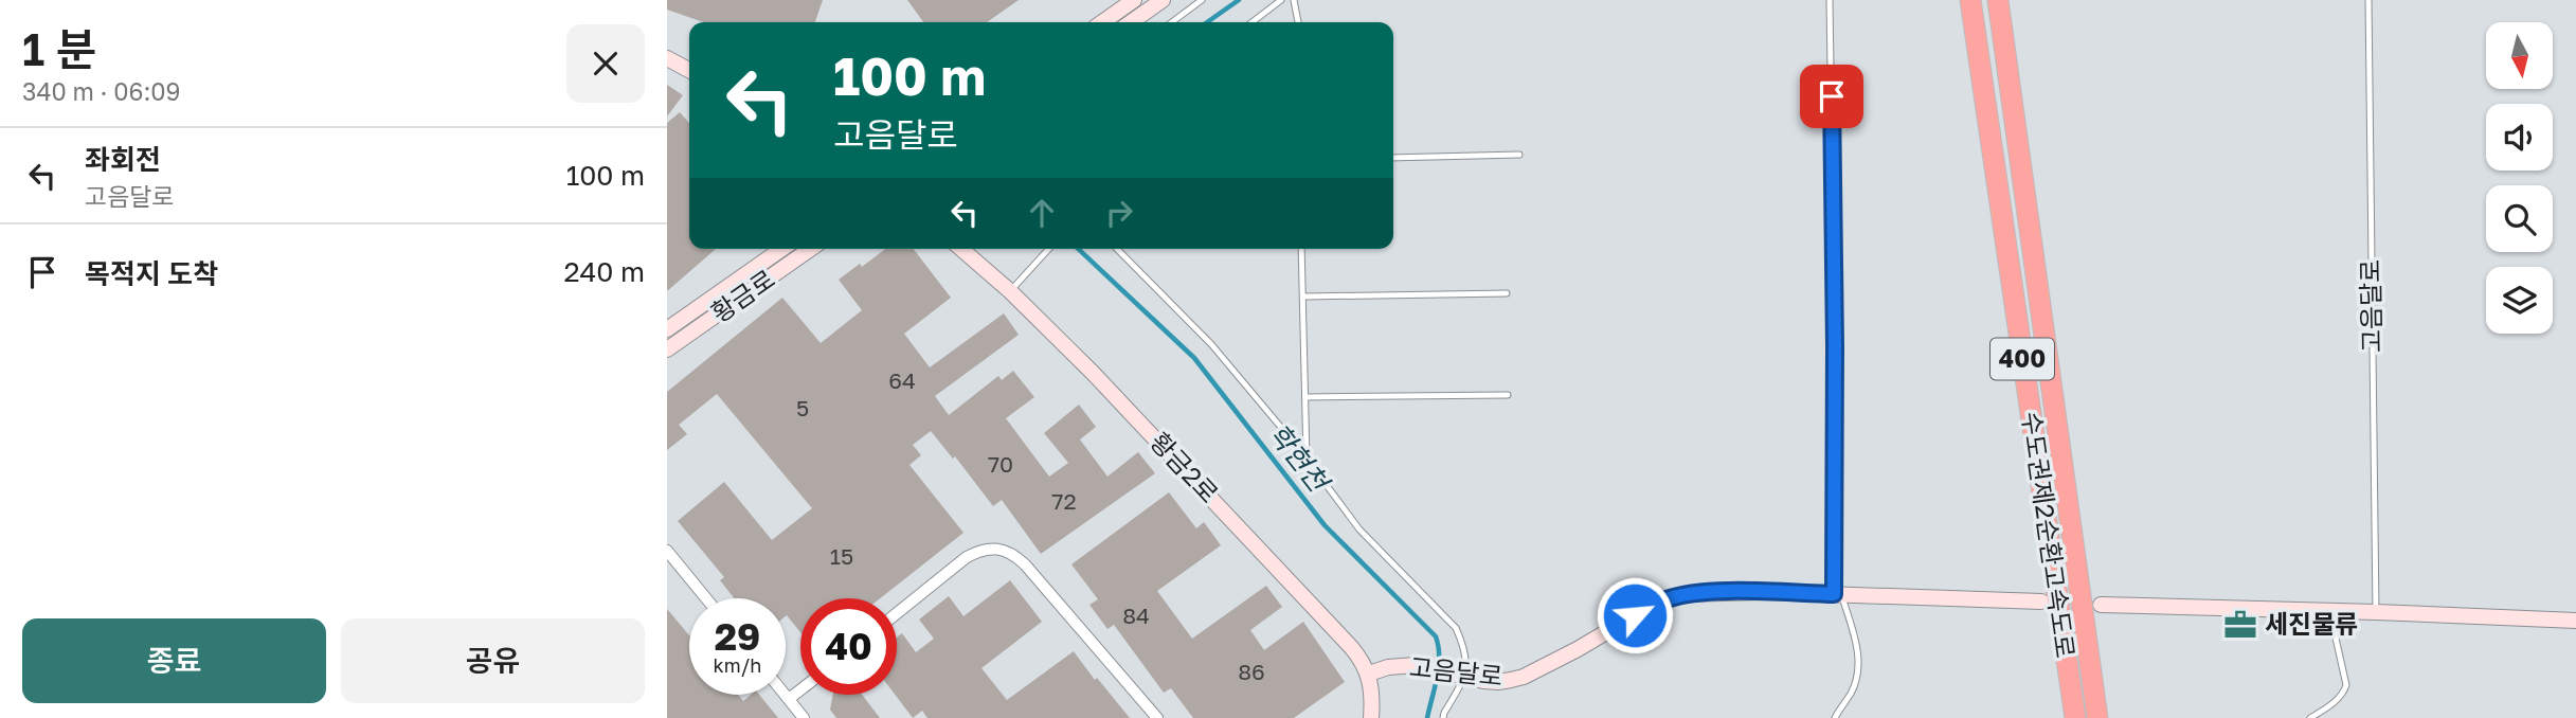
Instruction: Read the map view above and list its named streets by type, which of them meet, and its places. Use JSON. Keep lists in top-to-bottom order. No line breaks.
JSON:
{"streets":{"highway":["400","수도권제2순환고속도로"],"street":["황금로","고음달로","황금2로"]},"crossings":[["고음달로","황금2로"]],"water":["학현천"],"places":{"office":["세진물류"]},"house_numbers":["64","5","70","72","15","84","86"],"north":"bottom","page":{"heading":["1 분","340 m · 06:09"],"turn":["100 m","고음달로"],"list":[{"name":"좌회전","note":"고음달로","value":"100 m"},{"name":"목적지 도착","value":"240 m"}],"speed":"29 km/h","limit":"40","buttons":["종료","공유"]}}
